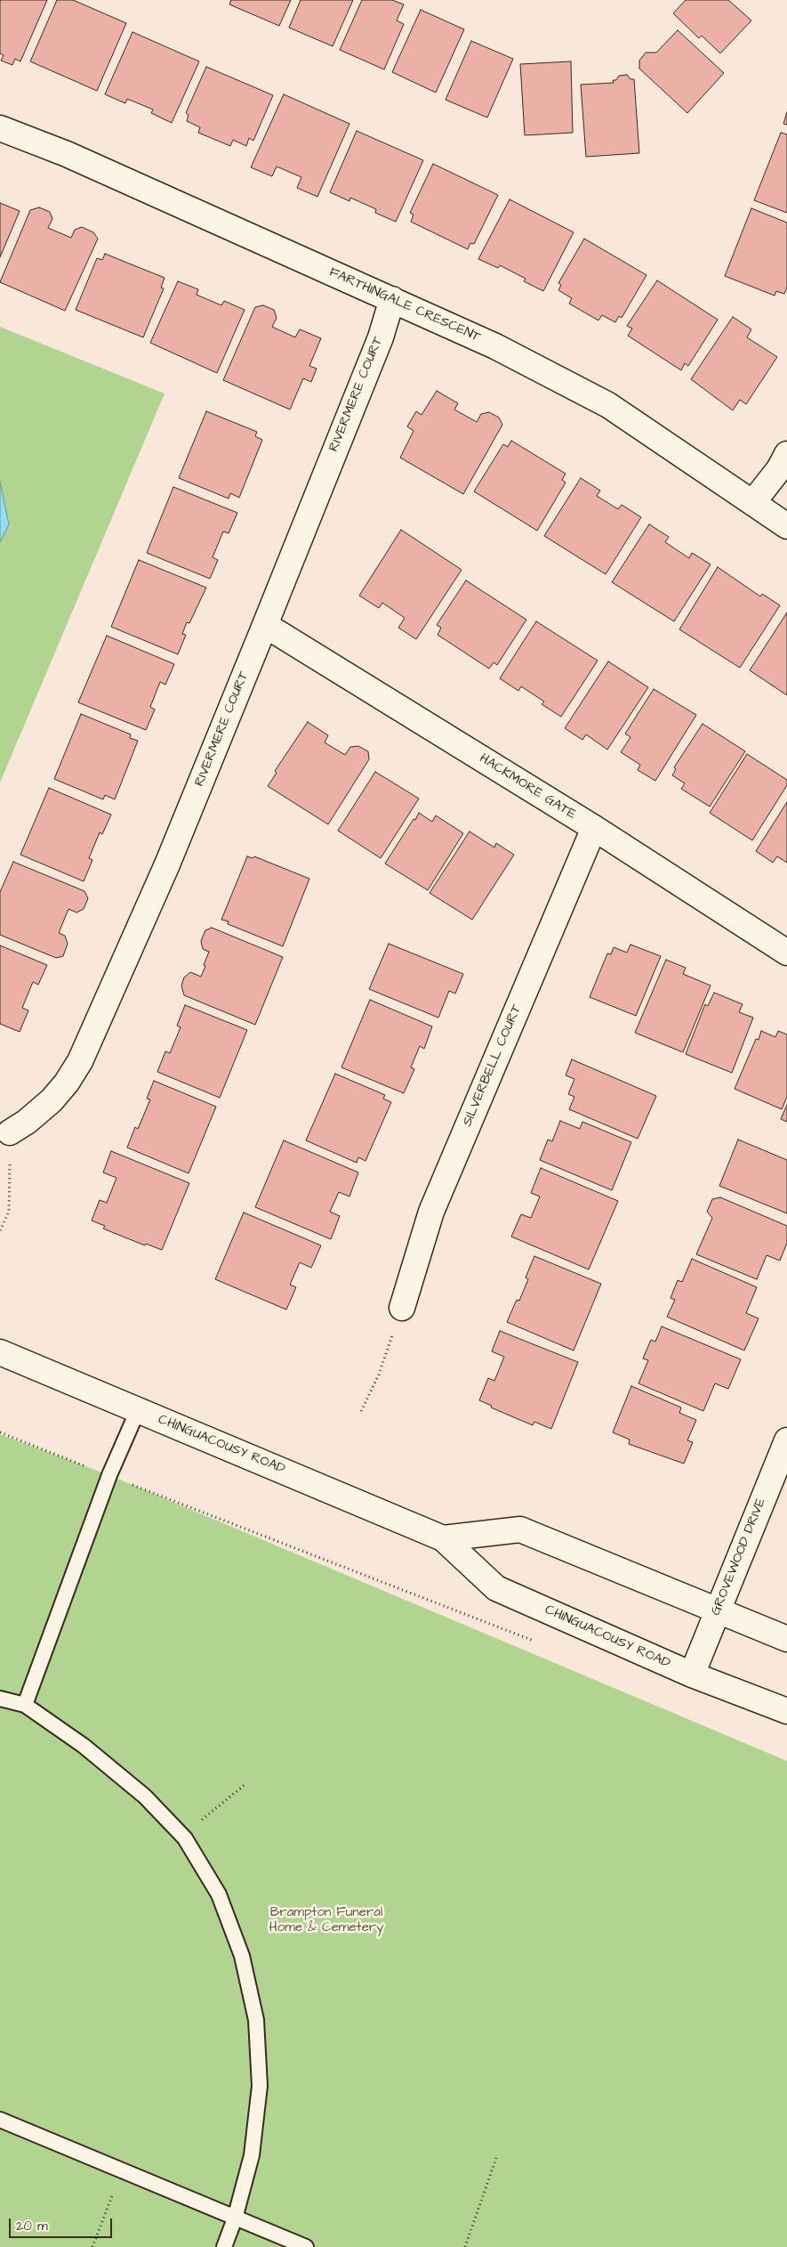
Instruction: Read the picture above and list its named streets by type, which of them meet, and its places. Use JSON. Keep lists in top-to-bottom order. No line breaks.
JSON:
{"streets":{"street":["FARTHINGALE CRESCENT","RIVERMERE COURT","HACKMORE GATE","SILVERBELL COURT","CHINGUACOUSY ROAD","GROVEWOOD DRIVE"]},"crossings":[["FARTHINGALE CRESCENT","RIVERMERE COURT"],["RIVERMERE COURT","HACKMORE GATE"],["HACKMORE GATE","SILVERBELL COURT"],["CHINGUACOUSY ROAD","GROVEWOOD DRIVE"]],"parks":["Brampton Funeral Home & Cemetery"],"scale_bar":"20 m"}
